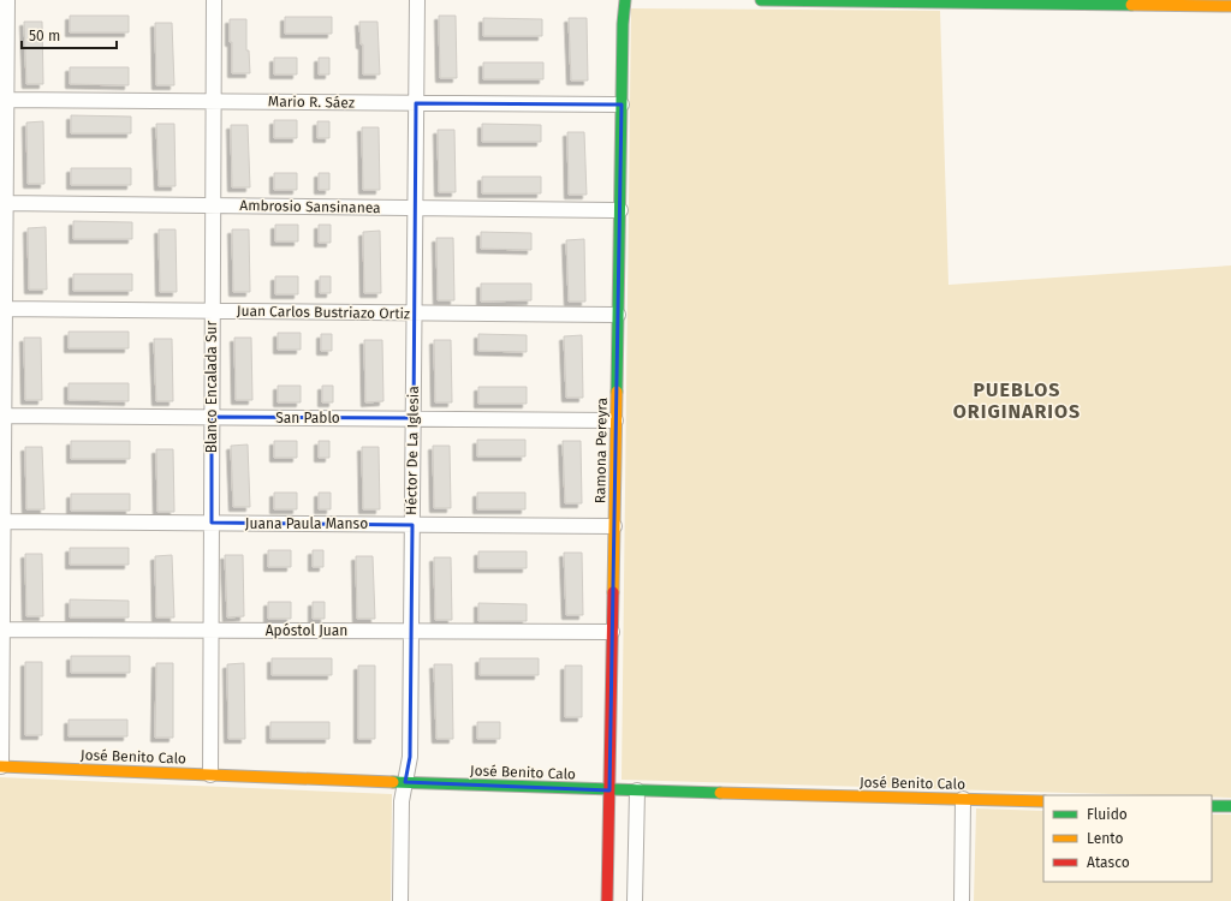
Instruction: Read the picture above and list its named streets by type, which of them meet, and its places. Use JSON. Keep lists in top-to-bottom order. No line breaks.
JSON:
{"streets":{"street":["Mario R. Sáez","Ambrosio Sansinanea","Juan Carlos Bustriazo Ortiz","Blanco Encalada Sur","San Pablo","Héctor De La Iglesia","Ramona Pereyra","Juana Paula Manso","Apóstol Juan","José Benito Calo"]},"crossings":[["Mario R. Sáez","Blanco Encalada Sur"],["Mario R. Sáez","Héctor De La Iglesia"],["Mario R. Sáez","Ramona Pereyra"],["Ambrosio Sansinanea","Blanco Encalada Sur"],["Ambrosio Sansinanea","Héctor De La Iglesia"],["Ambrosio Sansinanea","Ramona Pereyra"],["Juan Carlos Bustriazo Ortiz","Blanco Encalada Sur"],["Juan Carlos Bustriazo Ortiz","Héctor De La Iglesia"],["Juan Carlos Bustriazo Ortiz","Ramona Pereyra"],["Blanco Encalada Sur","San Pablo"],["Blanco Encalada Sur","Juana Paula Manso"],["Blanco Encalada Sur","Apóstol Juan"],["Blanco Encalada Sur","José Benito Calo"],["San Pablo","Héctor De La Iglesia"],["San Pablo","Ramona Pereyra"],["Héctor De La Iglesia","Juana Paula Manso"],["Héctor De La Iglesia","Apóstol Juan"],["Héctor De La Iglesia","José Benito Calo"],["Ramona Pereyra","Juana Paula Manso"],["Ramona Pereyra","Apóstol Juan"],["Ramona Pereyra","José Benito Calo"]],"districts":["PUEBLOS ORIGINARIOS"],"legend":["Fluido","Lento","Atasco"],"scale_bar":"50 m"}
